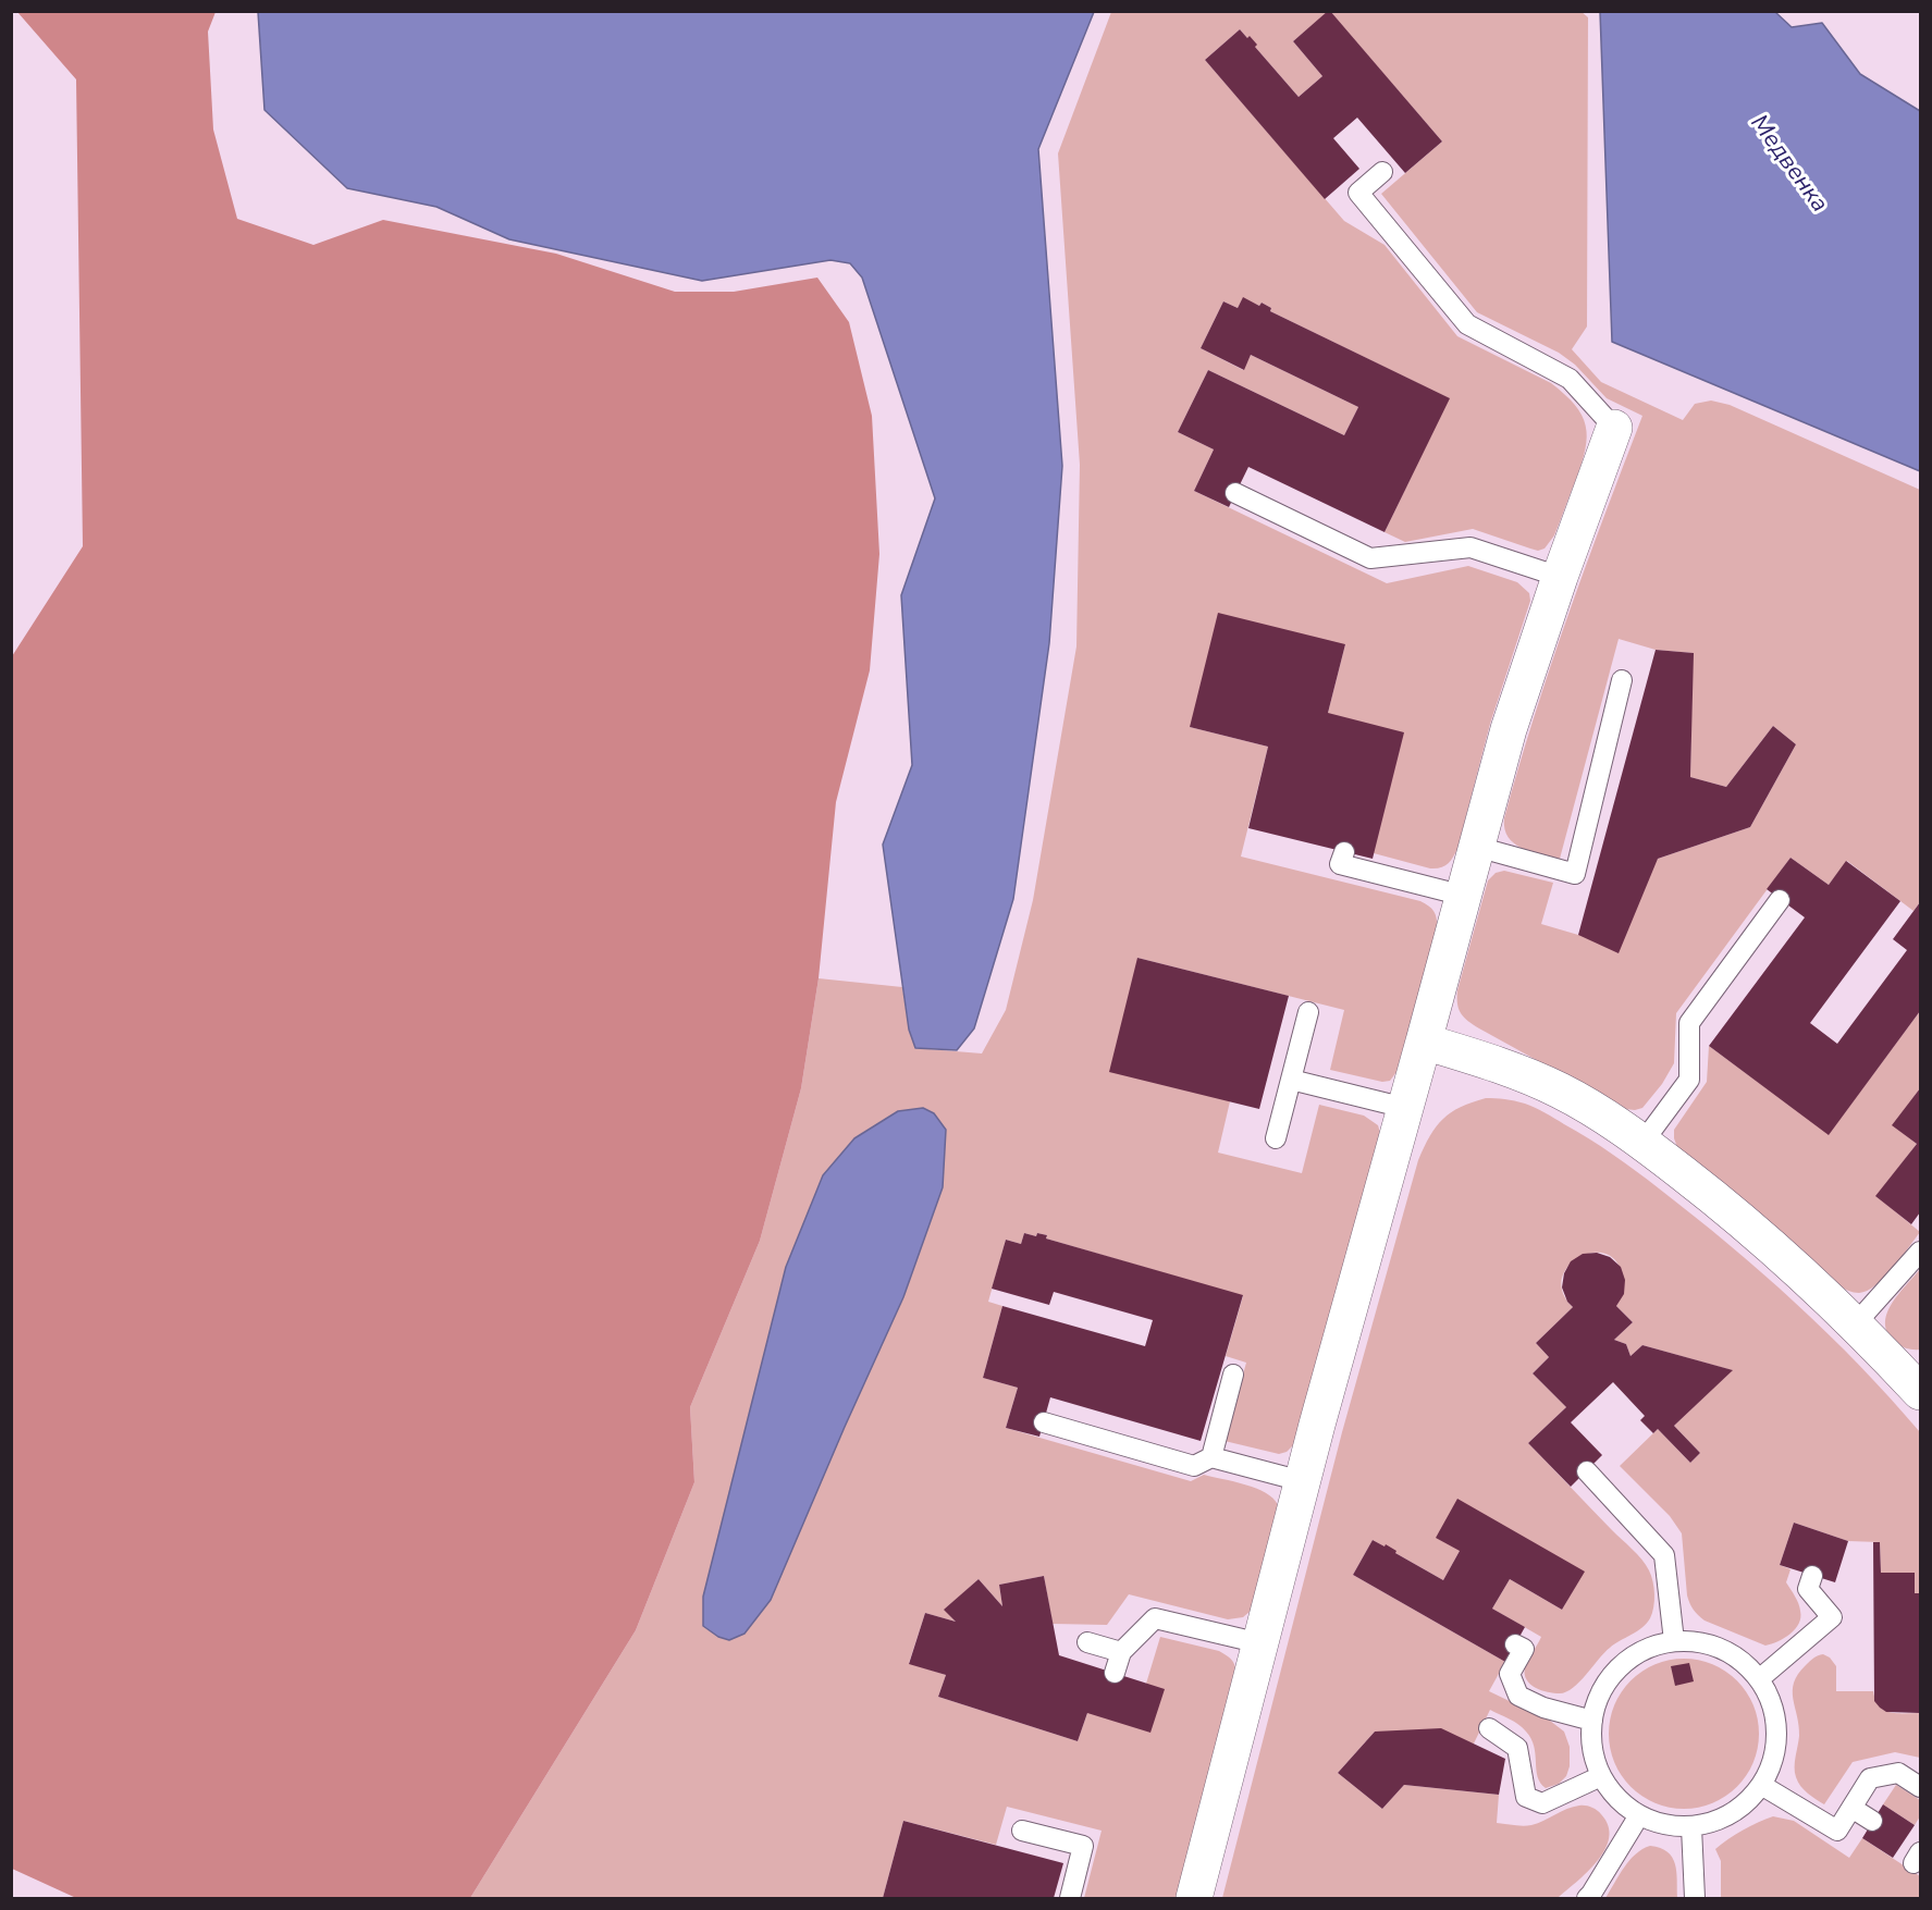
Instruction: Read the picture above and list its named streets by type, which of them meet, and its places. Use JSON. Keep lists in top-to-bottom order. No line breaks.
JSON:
{"water":["Медвенка"]}
